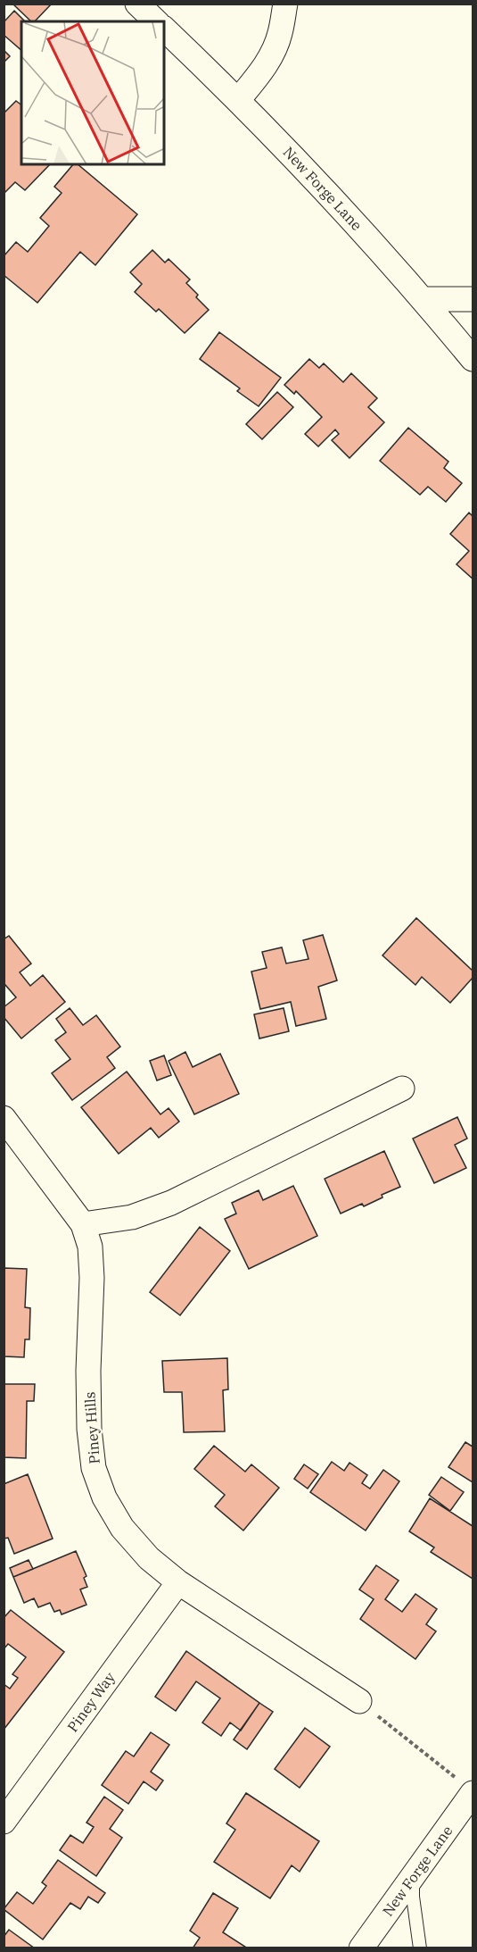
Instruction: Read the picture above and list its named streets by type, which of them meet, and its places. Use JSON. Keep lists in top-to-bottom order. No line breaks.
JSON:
{"streets":{"street":["New Forge Lane","Piney Hills","Piney Way"]},"crossings":[["Piney Hills","Piney Way"]]}
